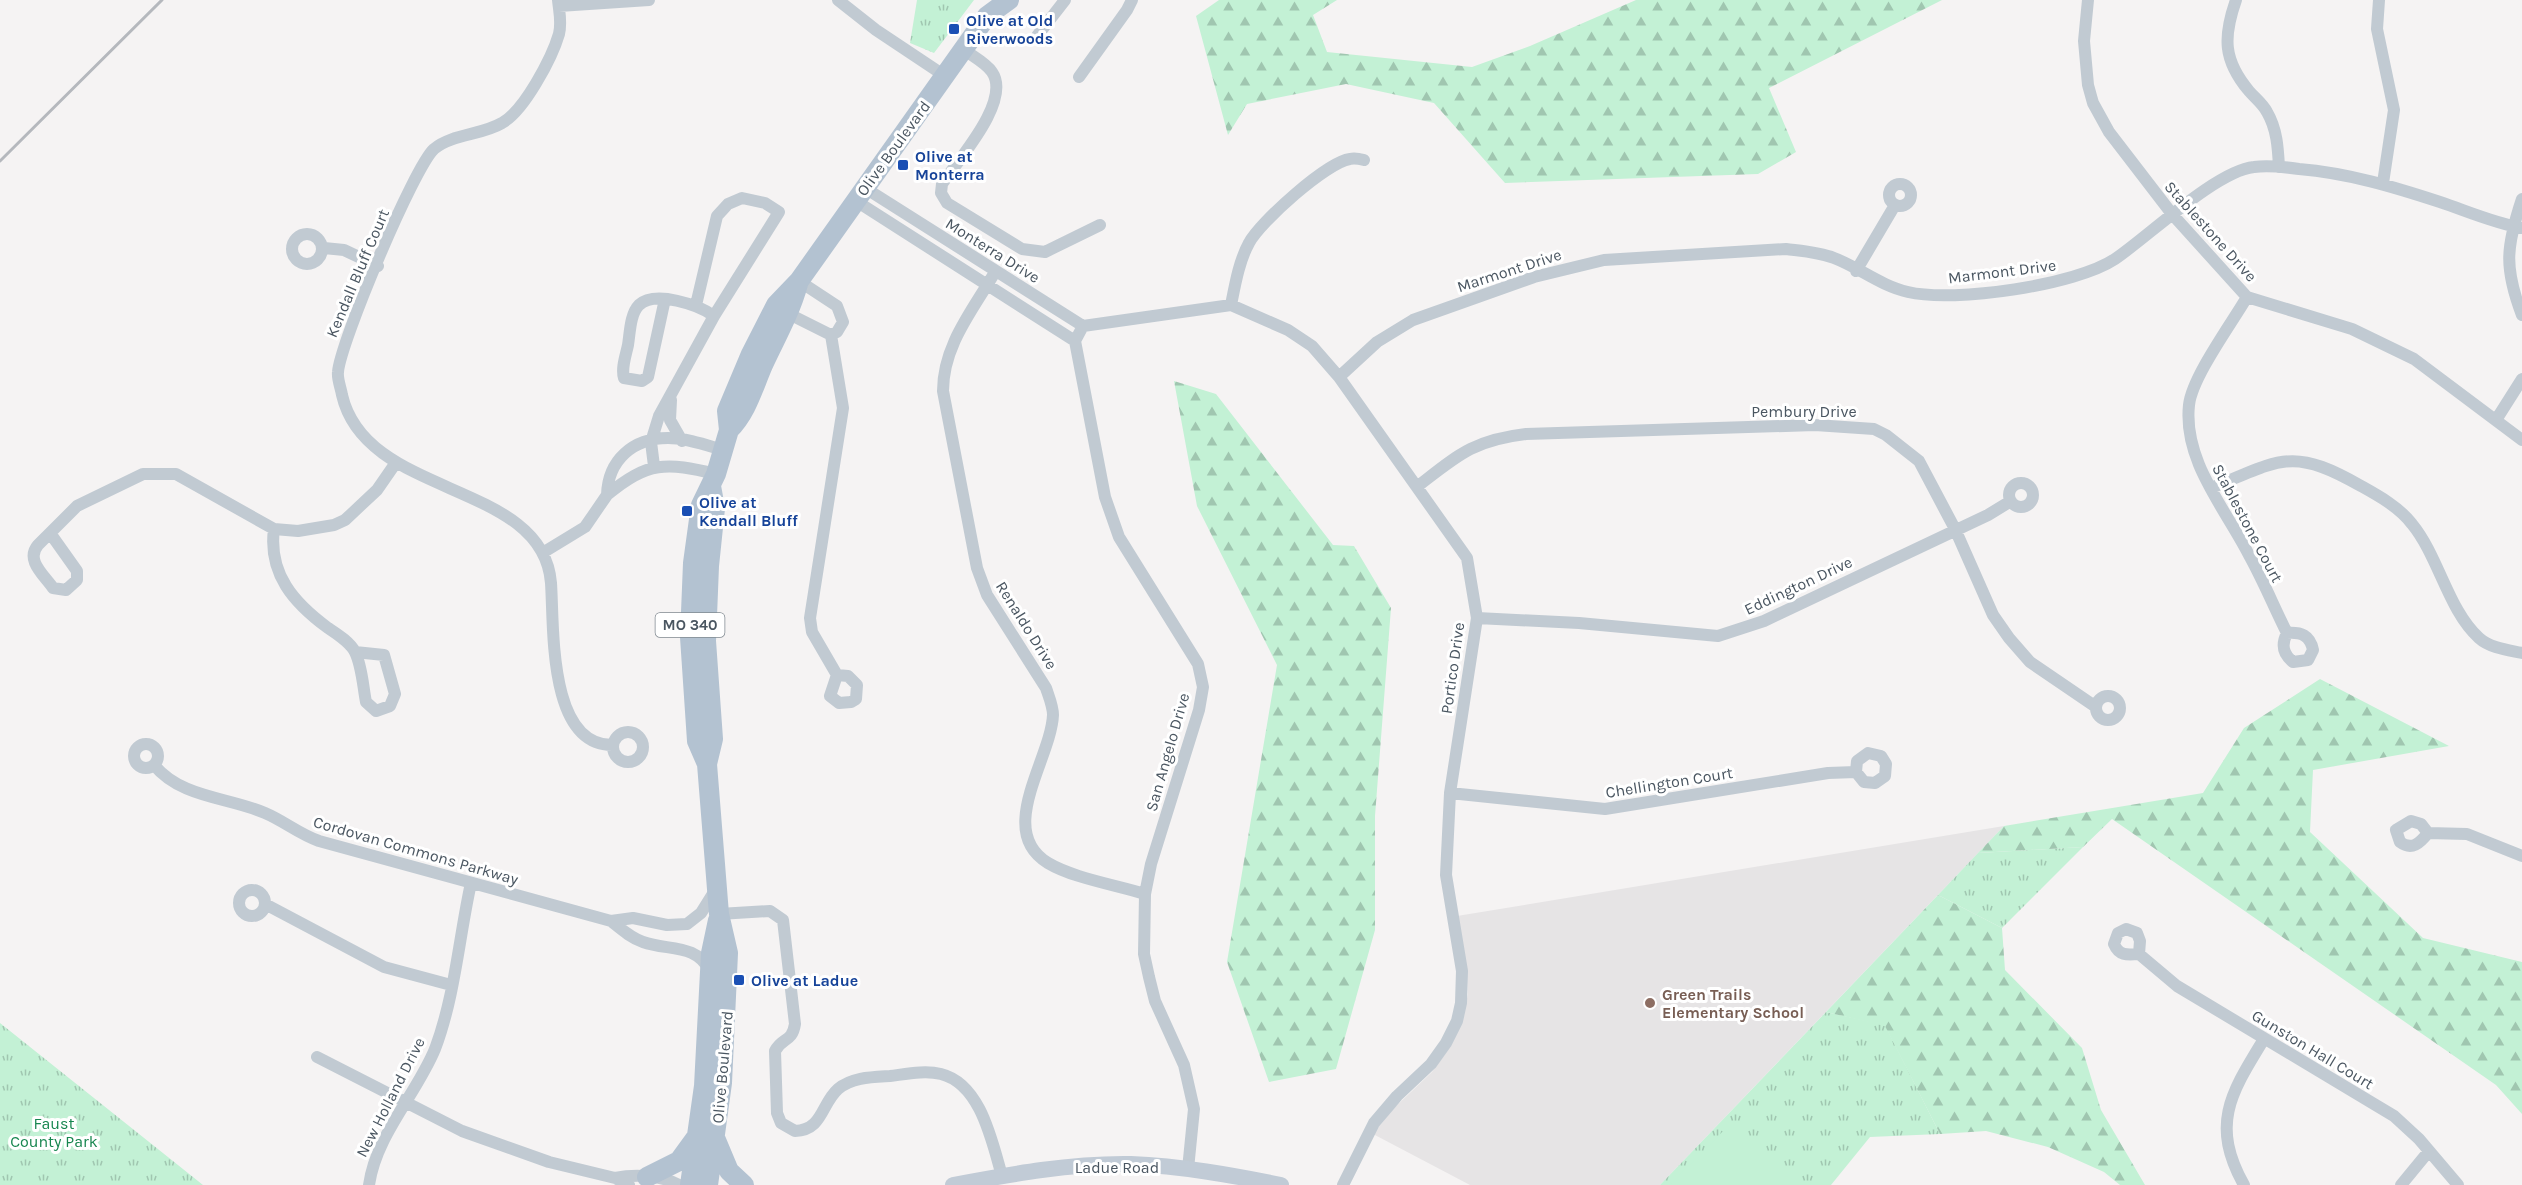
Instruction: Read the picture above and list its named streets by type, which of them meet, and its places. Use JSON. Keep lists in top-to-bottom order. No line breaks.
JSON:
{"streets":{"main road":["Olive Boulevard","MO 340","Ladue Road"],"street":["Stablestone Drive","Monterra Drive","Marmont Drive","Kendall Bluff Court","Pembury Drive","Stablestone Court","Eddington Drive","Renaldo Drive","Portico Drive","San Angelo Drive","Chellington Court","Cordovan Commons Parkway","Gunston Hall Court","New Holland Drive"]},"crossings":[["Olive Boulevard","Monterra Drive"],["Olive Boulevard","Cordovan Commons Parkway"],["Stablestone Drive","Marmont Drive"],["Stablestone Drive","Stablestone Court"],["Monterra Drive","Renaldo Drive"],["Monterra Drive","San Angelo Drive"],["Marmont Drive","Portico Drive"],["Pembury Drive","Eddington Drive"],["Pembury Drive","Portico Drive"],["Eddington Drive","Portico Drive"],["Renaldo Drive","San Angelo Drive"],["Portico Drive","Chellington Court"],["San Angelo Drive","Ladue Road"],["Cordovan Commons Parkway","New Holland Drive"]],"parks":["Faust County Park"],"places":{"transit":["Olive at Old Riverwoods","Olive at Monterra","Olive at Kendall Bluff","Olive at Ladue"],"other":["Green Trails Elementary School"]}}
